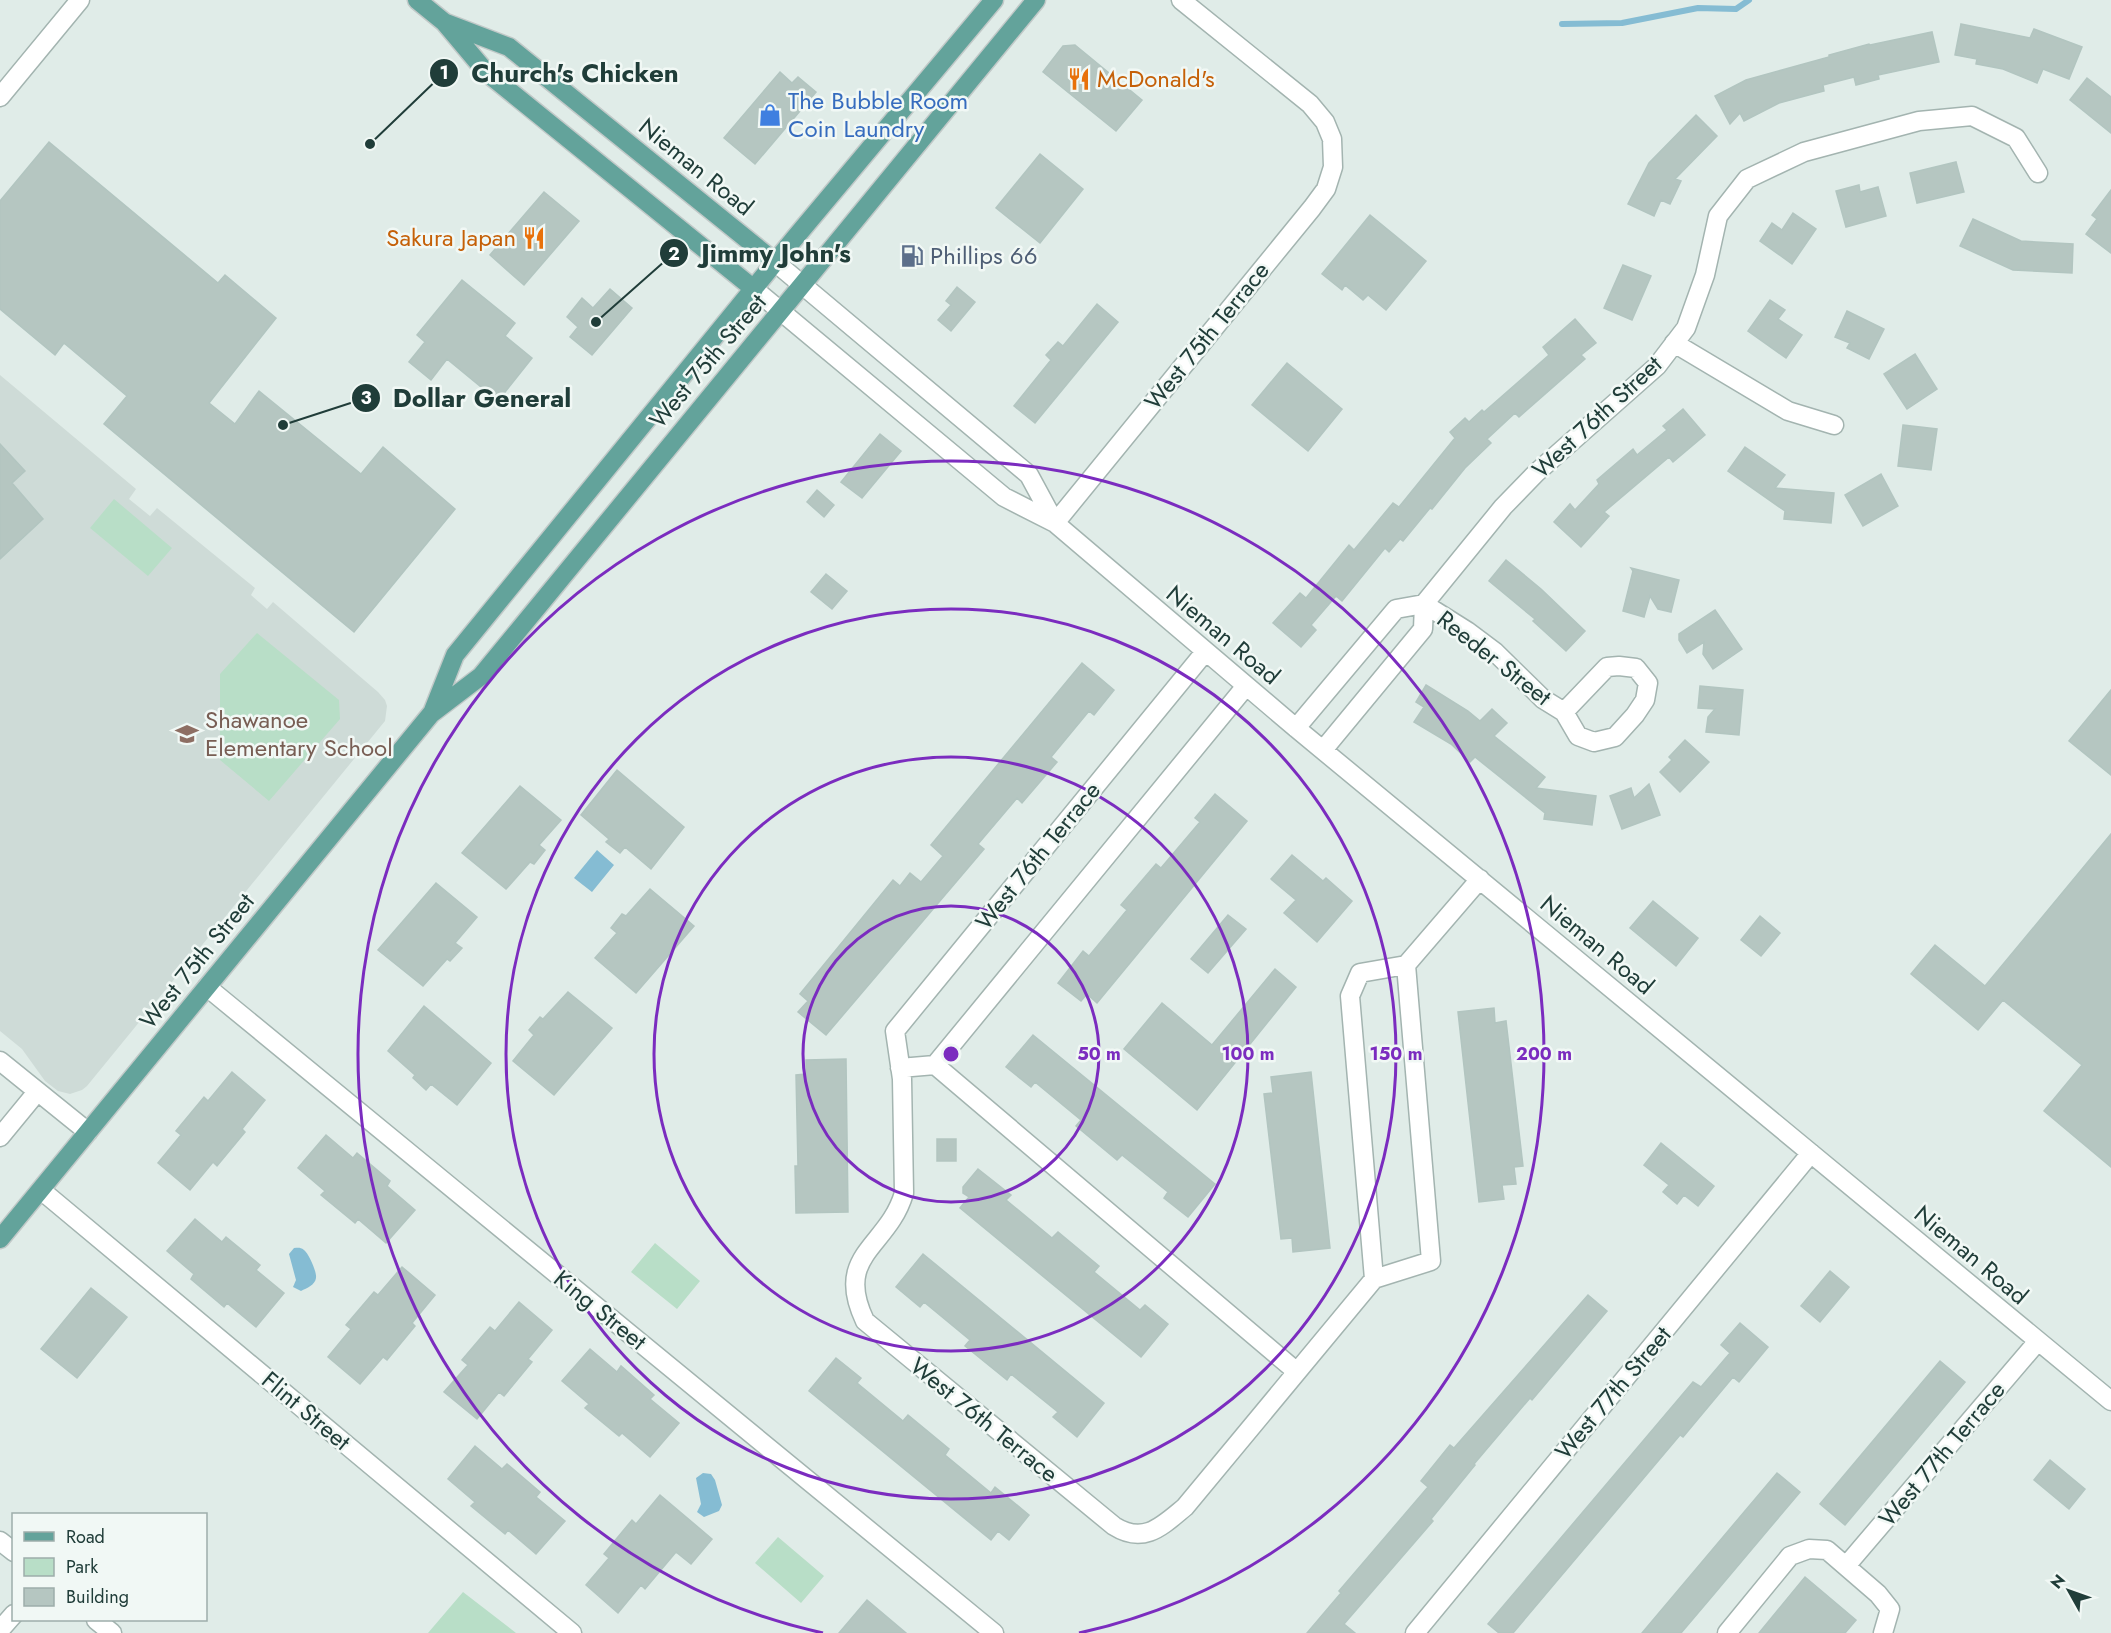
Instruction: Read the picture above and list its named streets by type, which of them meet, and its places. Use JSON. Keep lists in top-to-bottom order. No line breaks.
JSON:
{"streets":{"main road":["Nieman Road","West 75th Street"],"street":["West 75th Terrace","West 76th Street","Reeder Street","West 76th Terrace","King Street","West 77th Street","Flint Street","West 77th Terrace"]},"crossings":[["Nieman Road","West 75th Terrace"],["Nieman Road","West 75th Street"],["Nieman Road","West 76th Terrace"],["Nieman Road","West 77th Street"],["Nieman Road","West 77th Terrace"],["West 75th Street","King Street"],["West 75th Street","Flint Street"],["West 76th Street","Reeder Street"]],"places":{"restaurant":["McDonald's","Sakura Japan"],"shop":["The Bubble Room Coin Laundry"],"other":["Church's Chicken","Jimmy John's","Dollar General"],"fuel station":["Phillips 66"],"school or university":["Shawanoe Elementary School"]},"legend":["Road","Park","Building"],"north":"top left","rings":["50 m","100 m","150 m","200 m"]}
